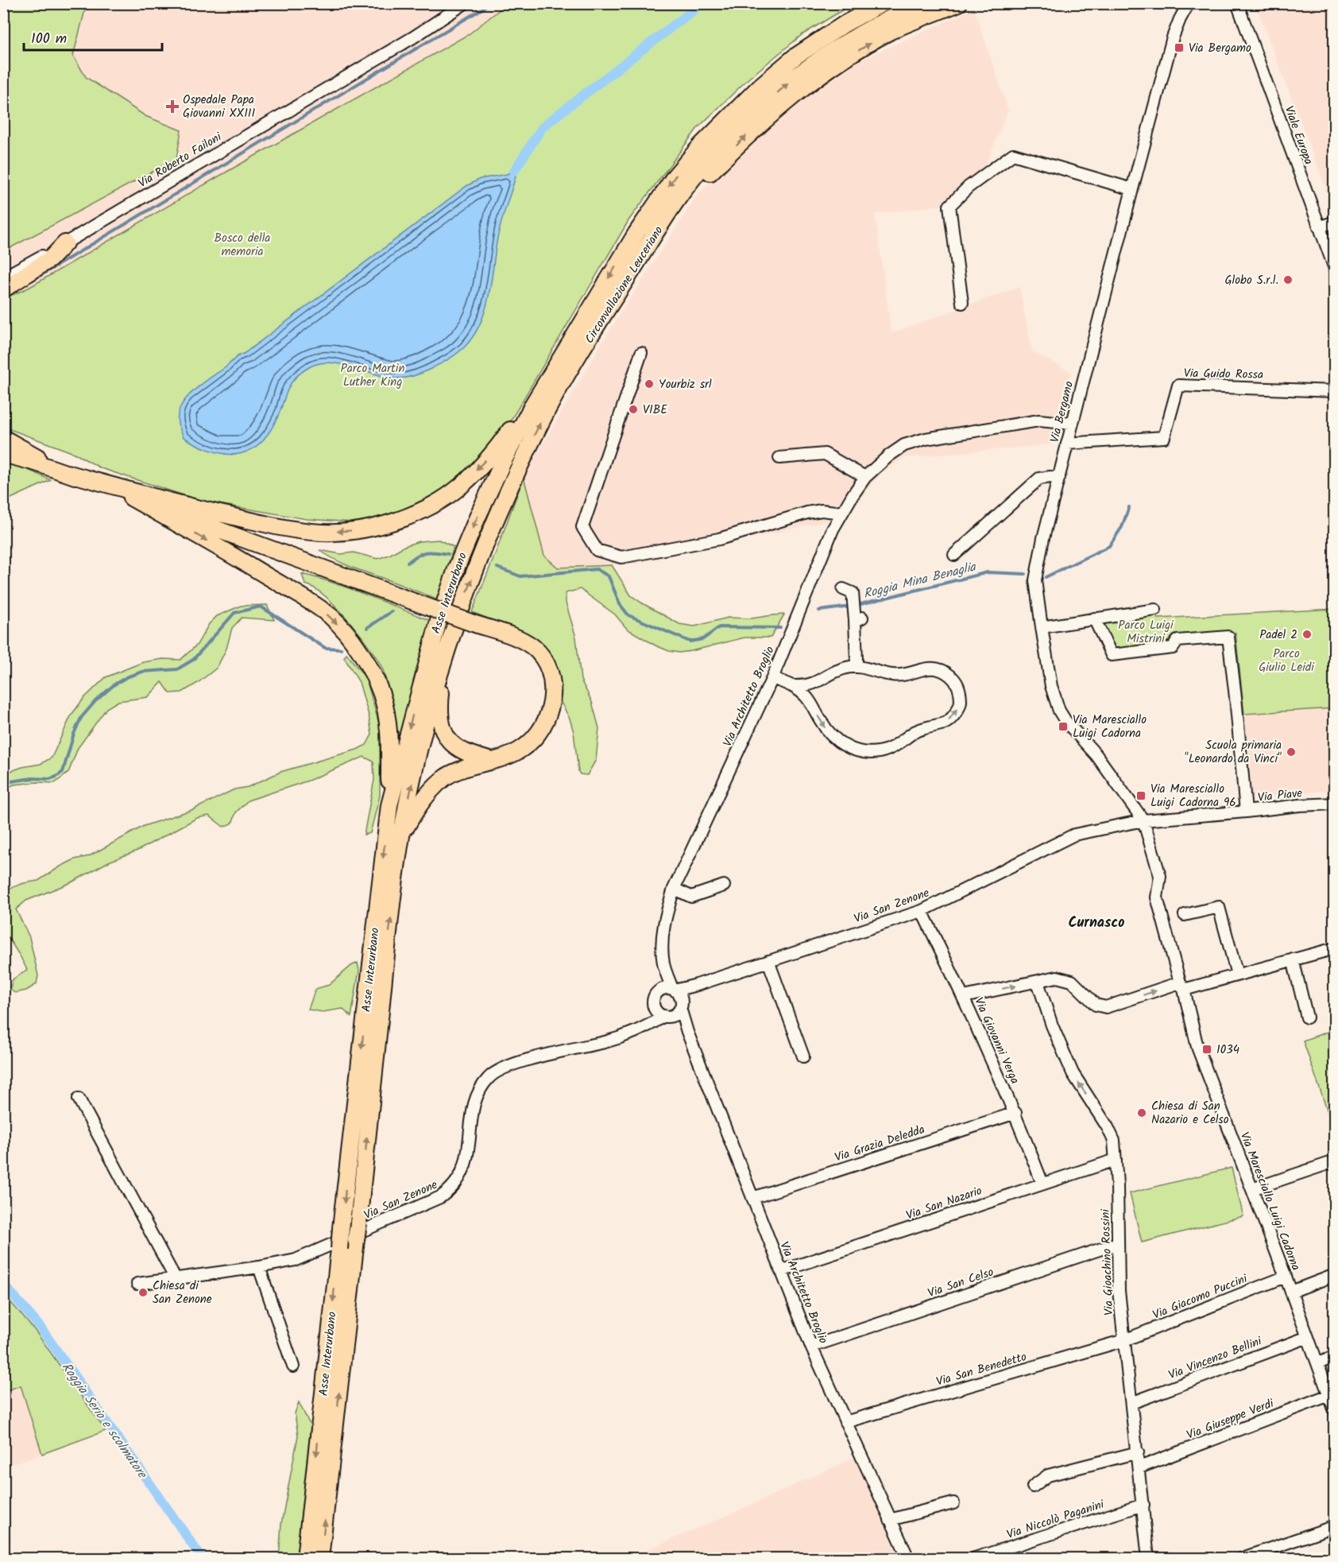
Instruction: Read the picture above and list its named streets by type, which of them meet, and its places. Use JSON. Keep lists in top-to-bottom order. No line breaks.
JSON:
{"streets":{"highway":["Circonvallazione Leuceriano","Asse Interurbano"],"street":["Viale Europa","Via Roberto Failoni","Via Guido Rossa","Via Bergamo","Via Architetto Broglio","Via Piave","Via San Zenone","Via Giovanni Verga","Via Grazia Deledda","Via Maresciallo Luigi Cadorna","Via San Nazario","Via Gioachino Rossini","Via San Celso","Via Giacomo Puccini","Via Vincenzo Bellini","Via San Benedetto","Via Giuseppe Verdi","Via Niccolò Paganini"]},"crossings":[["Circonvallazione Leuceriano","Asse Interurbano"],["Via Guido Rossa","Via Bergamo"],["Via Bergamo","Via Architetto Broglio"],["Via Bergamo","Via Maresciallo Luigi Cadorna"],["Via Architetto Broglio","Via San Zenone"],["Via Architetto Broglio","Via Grazia Deledda"],["Via Architetto Broglio","Via San Nazario"],["Via Architetto Broglio","Via San Celso"],["Via Architetto Broglio","Via San Benedetto"],["Via Piave","Via San Zenone"],["Via Piave","Via Maresciallo Luigi Cadorna"],["Via San Zenone","Via Giovanni Verga"],["Via San Zenone","Via Maresciallo Luigi Cadorna"],["Via Giovanni Verga","Via Grazia Deledda"],["Via Giovanni Verga","Via San Nazario"],["Via Maresciallo Luigi Cadorna","Via Giacomo Puccini"],["Via Maresciallo Luigi Cadorna","Via Vincenzo Bellini"],["Via Maresciallo Luigi Cadorna","Via Giuseppe Verdi"],["Via San Nazario","Via Gioachino Rossini"],["Via Gioachino Rossini","Via San Celso"],["Via Gioachino Rossini","Via Giacomo Puccini"],["Via Gioachino Rossini","Via Vincenzo Bellini"],["Via Gioachino Rossini","Via San Benedetto"],["Via Gioachino Rossini","Via Giuseppe Verdi"],["Via Gioachino Rossini","Via Niccolò Paganini"],["Via Giacomo Puccini","Via San Benedetto"]],"districts":["Curnasco"],"water":["Roggia Mina Benaglia","Roggia Serio e scolmatore"],"parks":["Bosco della memoria","Parco Martin Luther King","Parco Luigi Mistrini","Parco Giulio Leidi"],"places":{"transit":["Via Bergamo","Via Maresciallo Luigi Cadorna","Via Maresciallo Luigi Cadorna 96","1034"],"health":["Ospedale Papa Giovanni XXIII"],"other":["Globo S.r.l.","Yourbiz srl","VIBE","Padel 2","Scuola primaria \"Leonardo da Vinci\"","Chiesa di San Nazario e Celso","Chiesa di San Zenone"]},"scale_bar":"100 m"}
